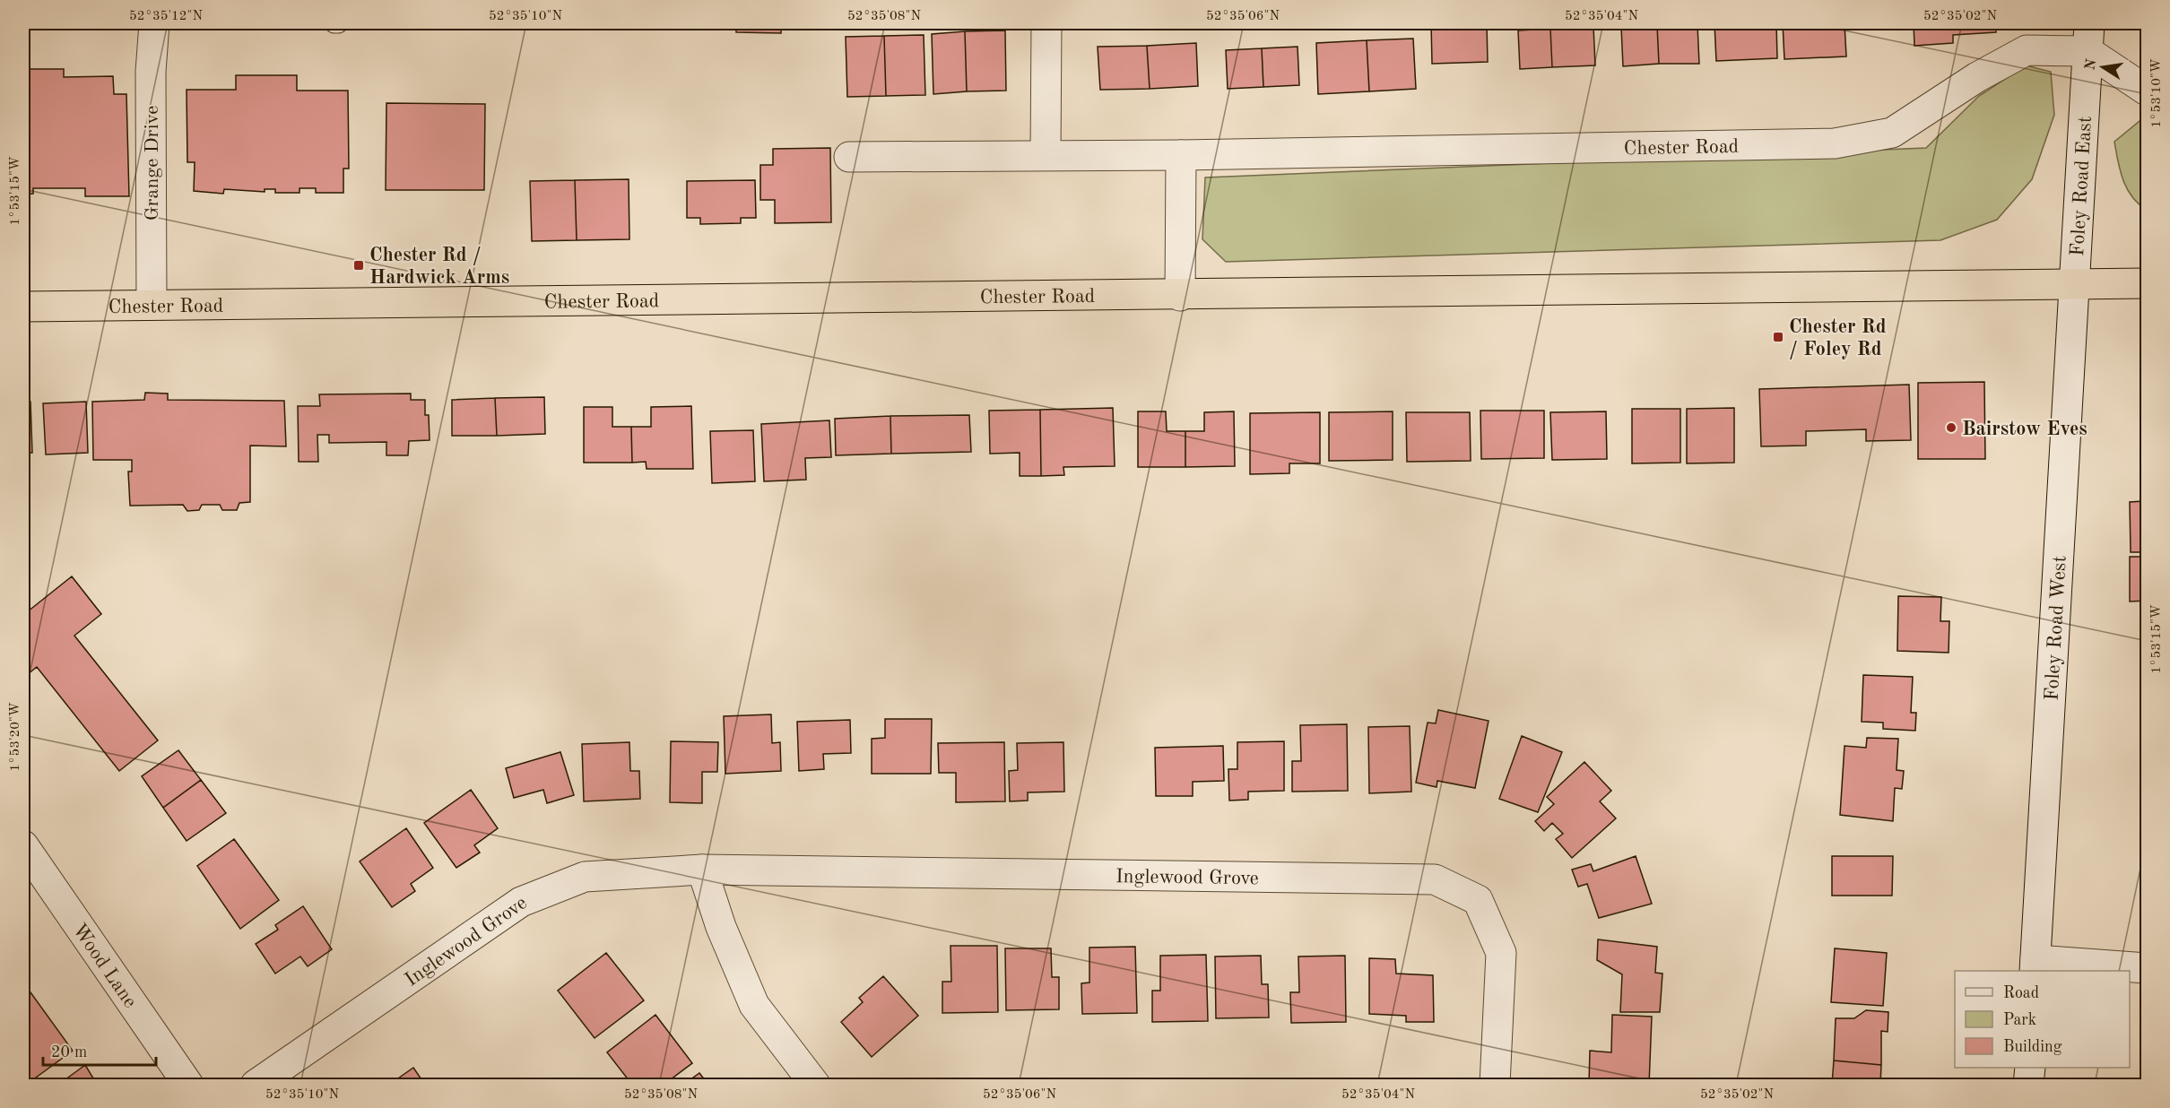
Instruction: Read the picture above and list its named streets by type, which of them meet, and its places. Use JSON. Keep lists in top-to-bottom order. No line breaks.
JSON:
{"streets":{"highway":["Chester Road"],"street":["Grange Drive","Foley Road East","Foley Road West","Inglewood Grove","Wood Lane"]},"crossings":[["Chester Road","Grange Drive"],["Chester Road","Foley Road East"],["Chester Road","Foley Road West"],["Foley Road East","Foley Road West"]],"places":{"transit":["Chester Rd / Hardwick Arms","Chester Rd / Foley Rd"],"other":["Bairstow Eves"]},"legend":["Road","Park","Building"],"scale_bar":"20 m","north":"left","coordinates":["52°35'12\"N","52°35'10\"N","52°35'08\"N","52°35'06\"N","52°35'04\"N","52°35'02\"N","1°53'10\"W","1°53'15\"W","1°53'20\"W"]}
